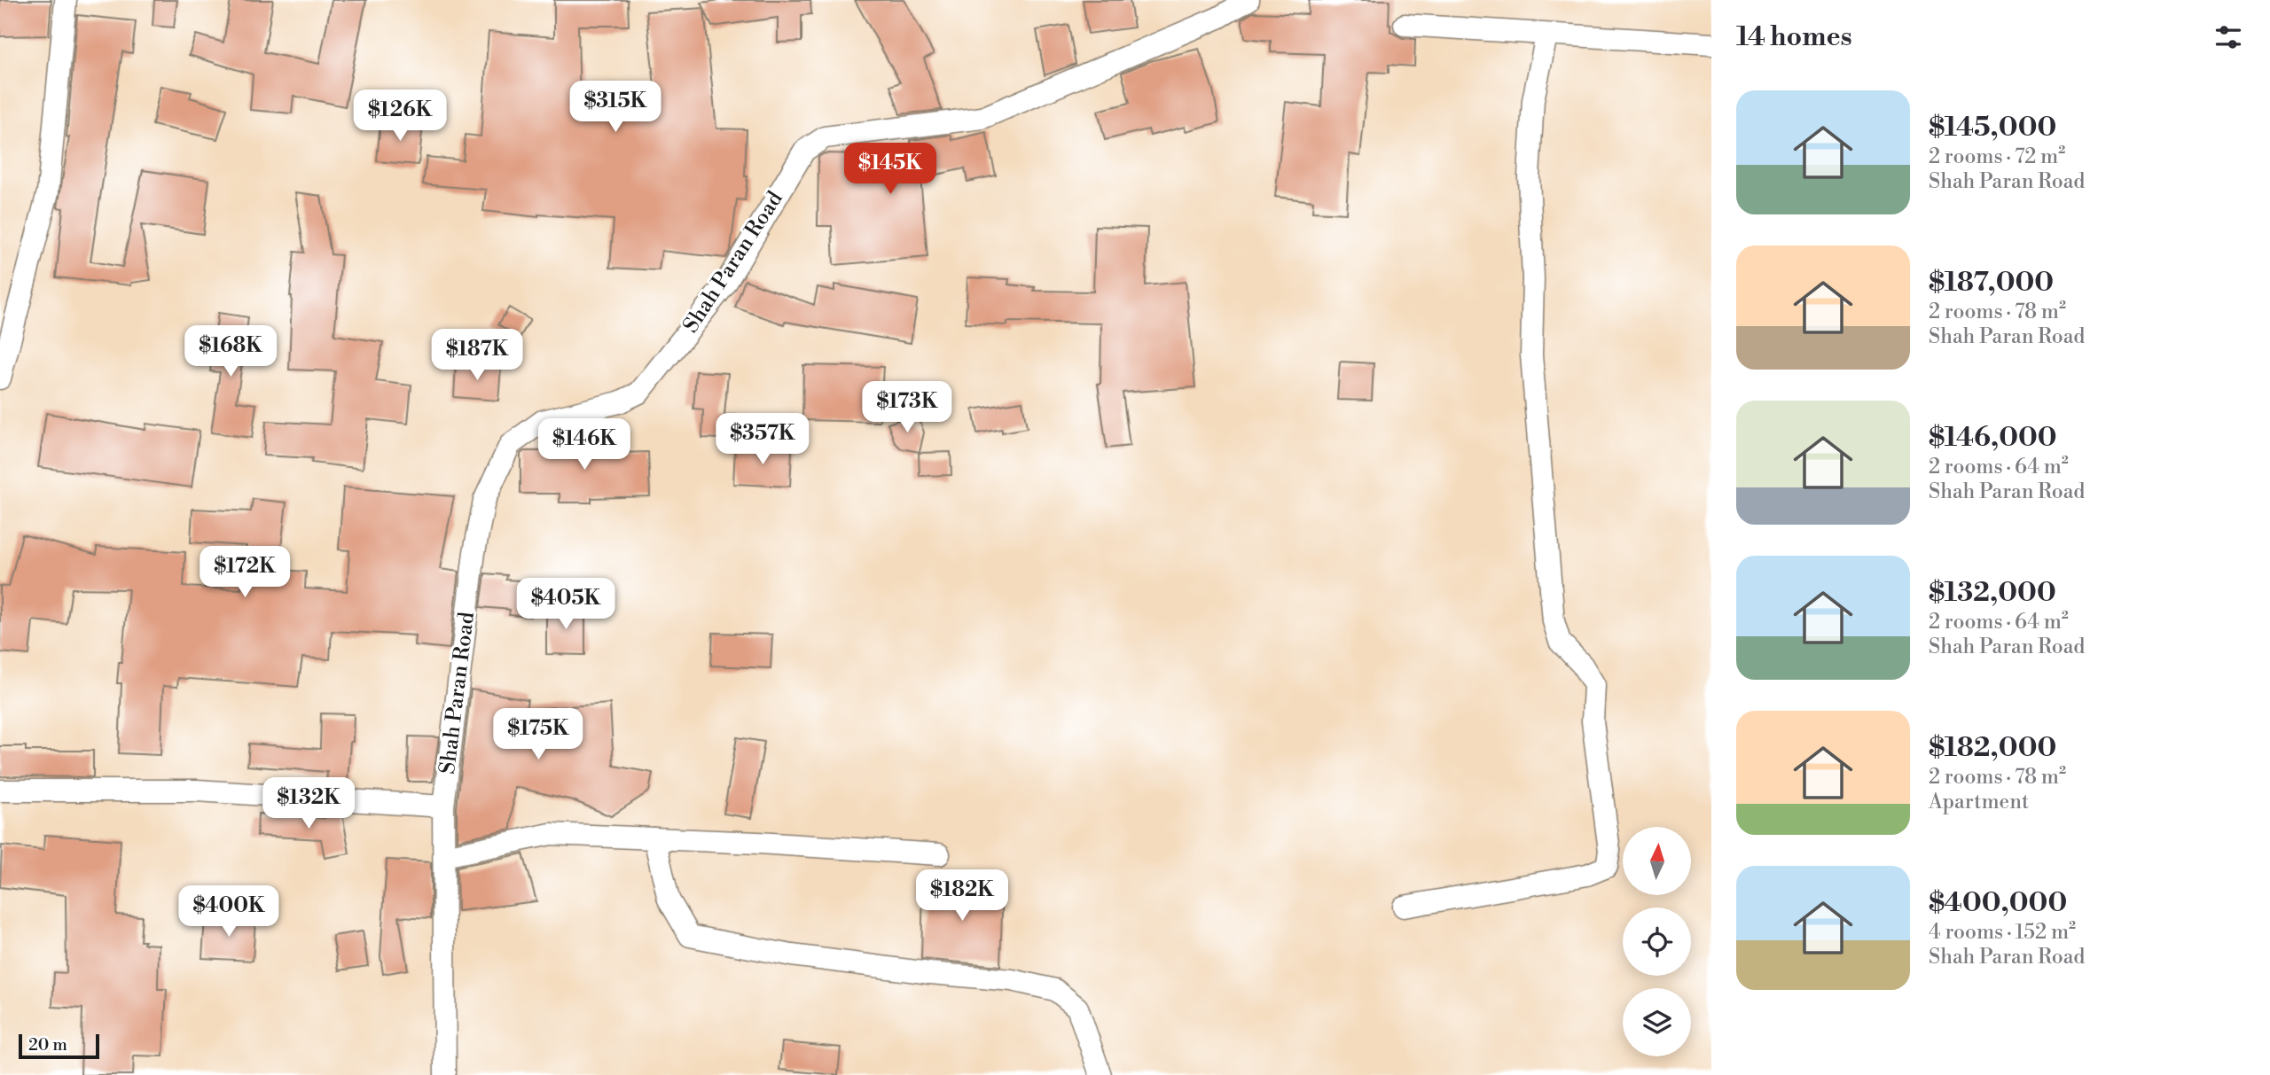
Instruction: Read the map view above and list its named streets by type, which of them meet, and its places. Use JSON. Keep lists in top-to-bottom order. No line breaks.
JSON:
{"streets":{"street":["Shah Paran Road"]},"scale_bar":"20 m","north":"top","page":{"heading":"14 homes","list":[{"name":"$145,000","note":"2 rooms · 72 m² · Shah Paran Road"},{"name":"$187,000","note":"2 rooms · 78 m² · Shah Paran Road"},{"name":"$146,000","note":"2 rooms · 64 m² · Shah Paran Road"},{"name":"$132,000","note":"2 rooms · 64 m² · Shah Paran Road"},{"name":"$182,000","note":"2 rooms · 78 m² · Apartment"},{"name":"$400,000","note":"4 rooms · 152 m² · Shah Paran Road"}],"price":["$315K","$126K","$145K","$168K","$187K","$173K","$357K","$146K","$172K","$405K","$175K","$132K","$182K","$400K"],"scale":"20 m"}}
